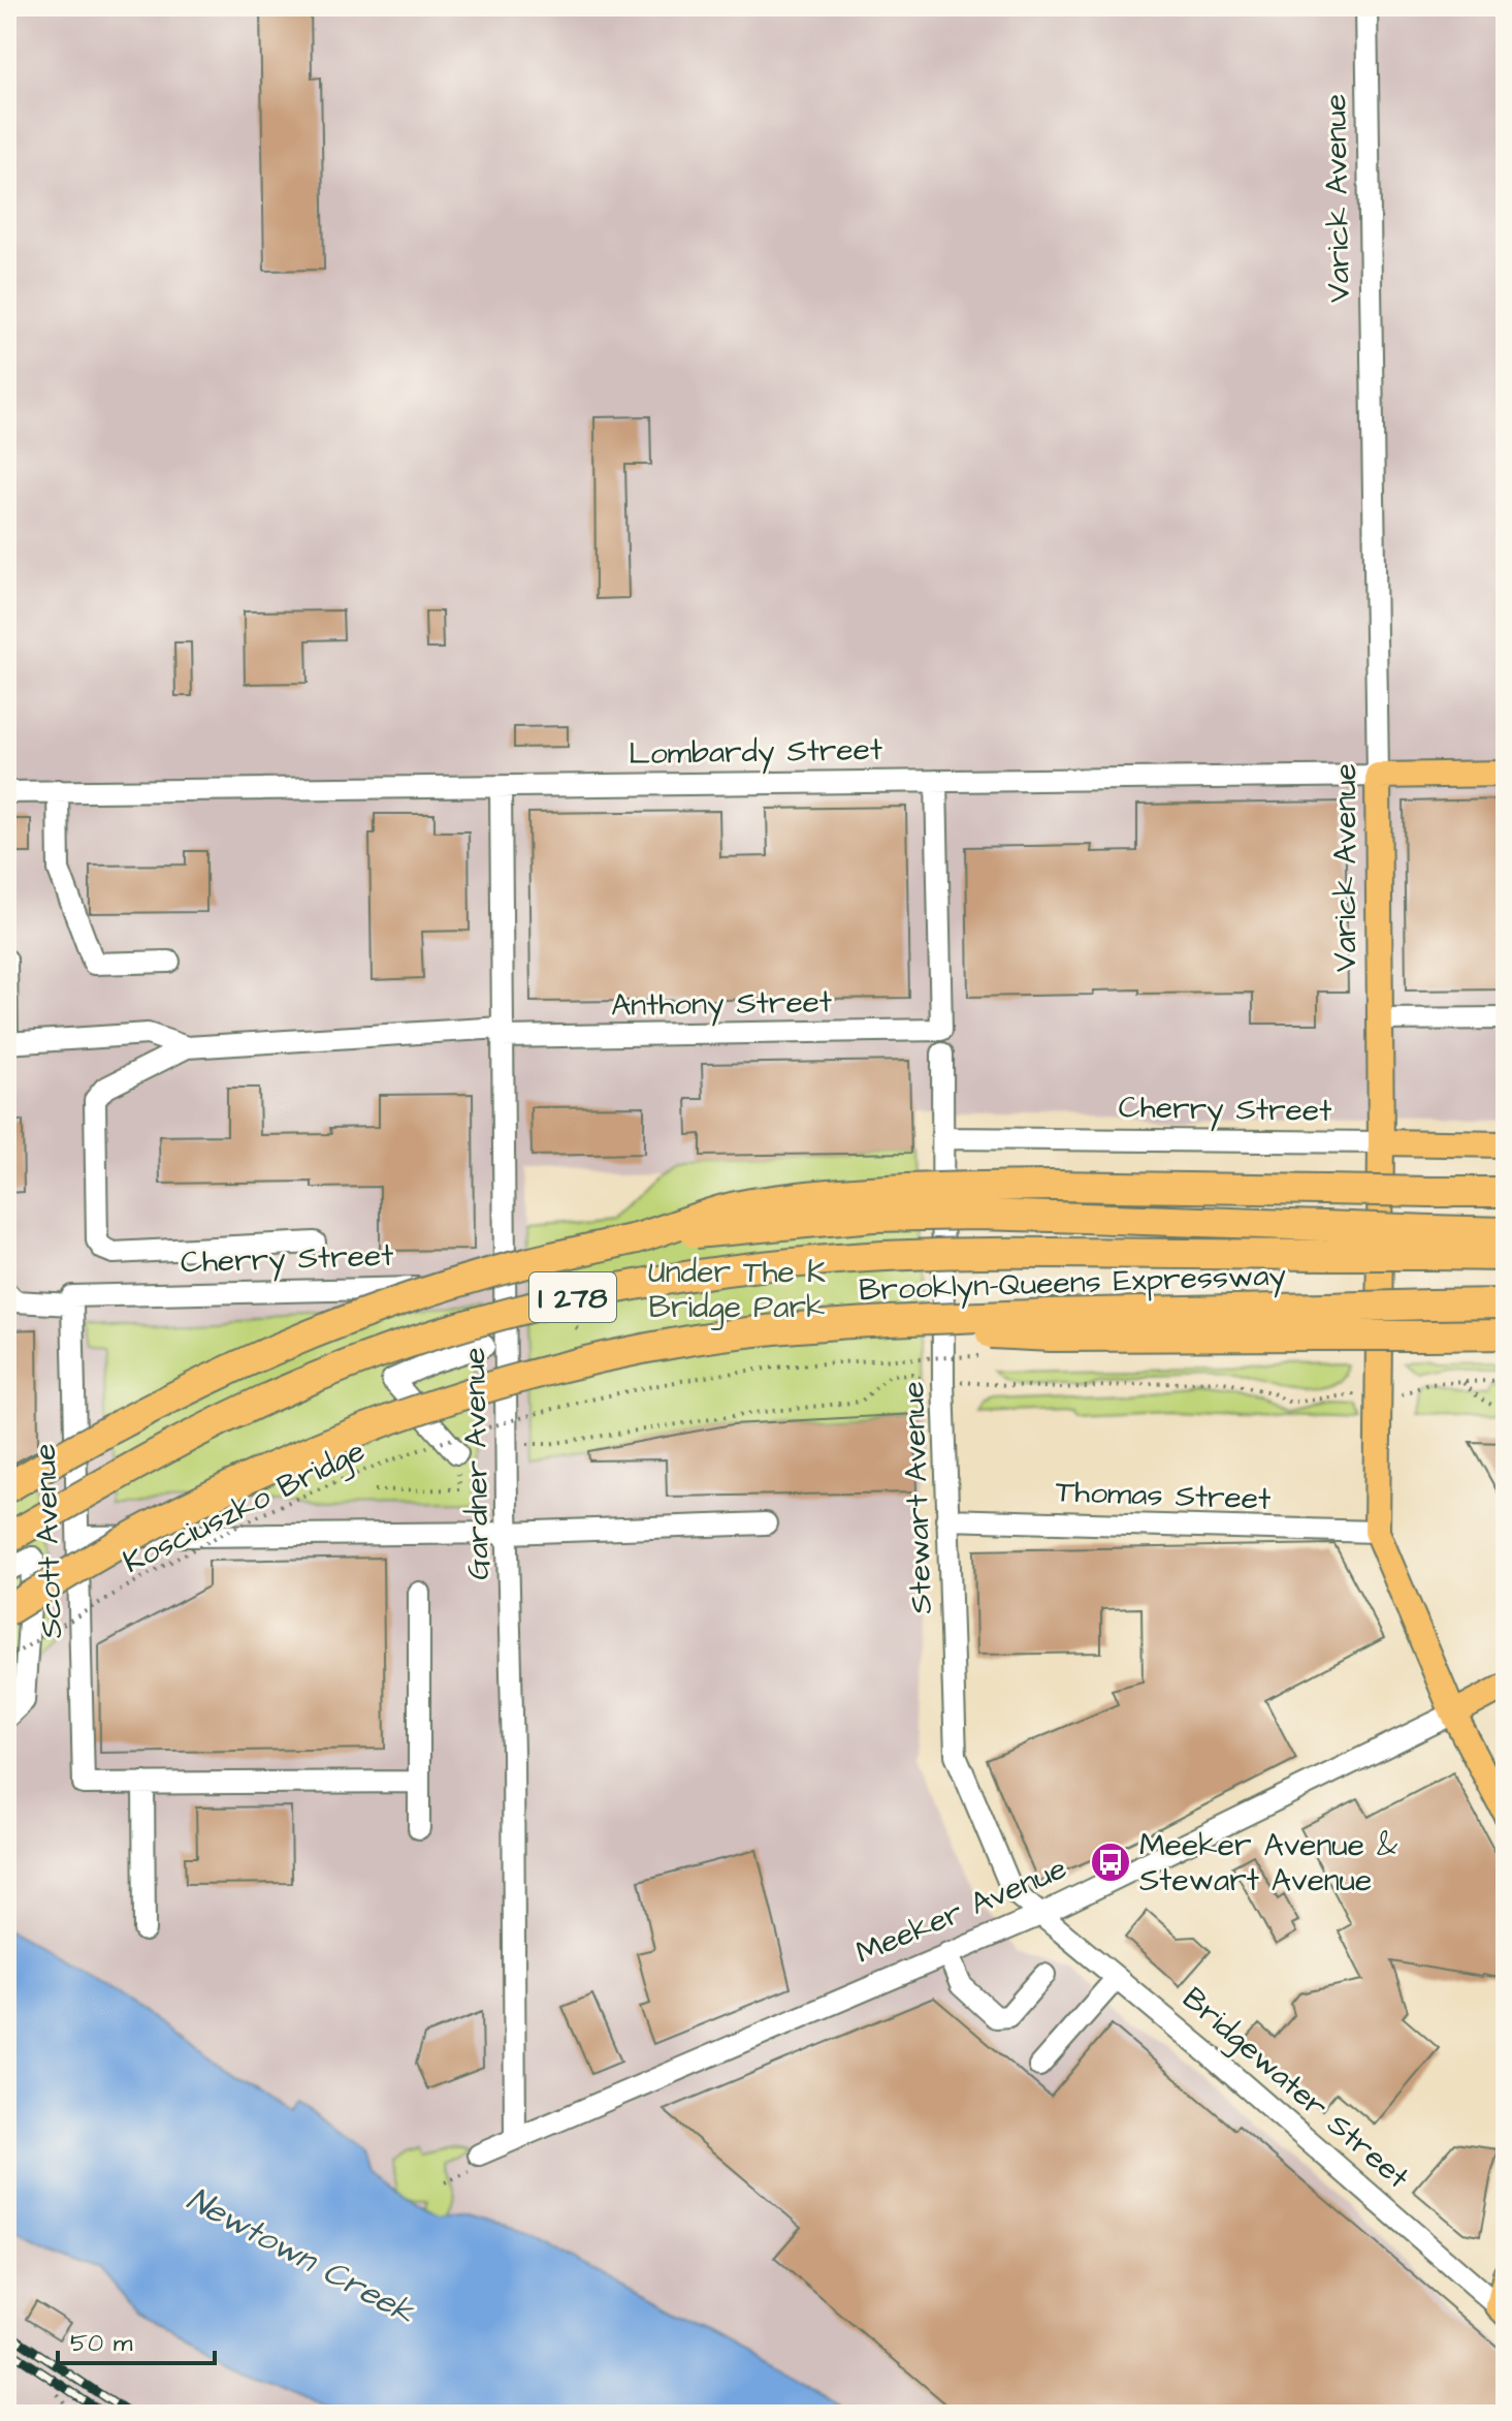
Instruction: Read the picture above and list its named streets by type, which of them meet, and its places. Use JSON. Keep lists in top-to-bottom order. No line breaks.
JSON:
{"streets":{"highway":["Brooklyn-Queens Expressway","I 278"],"main road":["Varick Avenue","Lombardy Street","Cherry Street","Meeker Avenue"],"street":["Anthony Street","Gardner Avenue","Thomas Street","Stewart Avenue","Scott Avenue","Bridgewater Street"],"path":["Kosciuszko Bridge"]},"crossings":[["Varick Avenue","Lombardy Street"],["Varick Avenue","Cherry Street"],["Varick Avenue","Thomas Street"],["Varick Avenue","Meeker Avenue"],["Lombardy Street","Anthony Street"],["Lombardy Street","Gardner Avenue"],["Anthony Street","Gardner Avenue"],["Cherry Street","Gardner Avenue"],["Cherry Street","Stewart Avenue"],["Cherry Street","Scott Avenue"],["Brooklyn-Queens Expressway","I 278"],["Gardner Avenue","Meeker Avenue"],["Thomas Street","Stewart Avenue"],["Stewart Avenue","Meeker Avenue"],["Stewart Avenue","Bridgewater Street"],["Meeker Avenue","Bridgewater Street"]],"water":["Newtown Creek"],"parks":["Under The K Bridge Park"],"places":{"bus stop":["Meeker Avenue & Stewart Avenue"]},"scale_bar":"50 m"}
